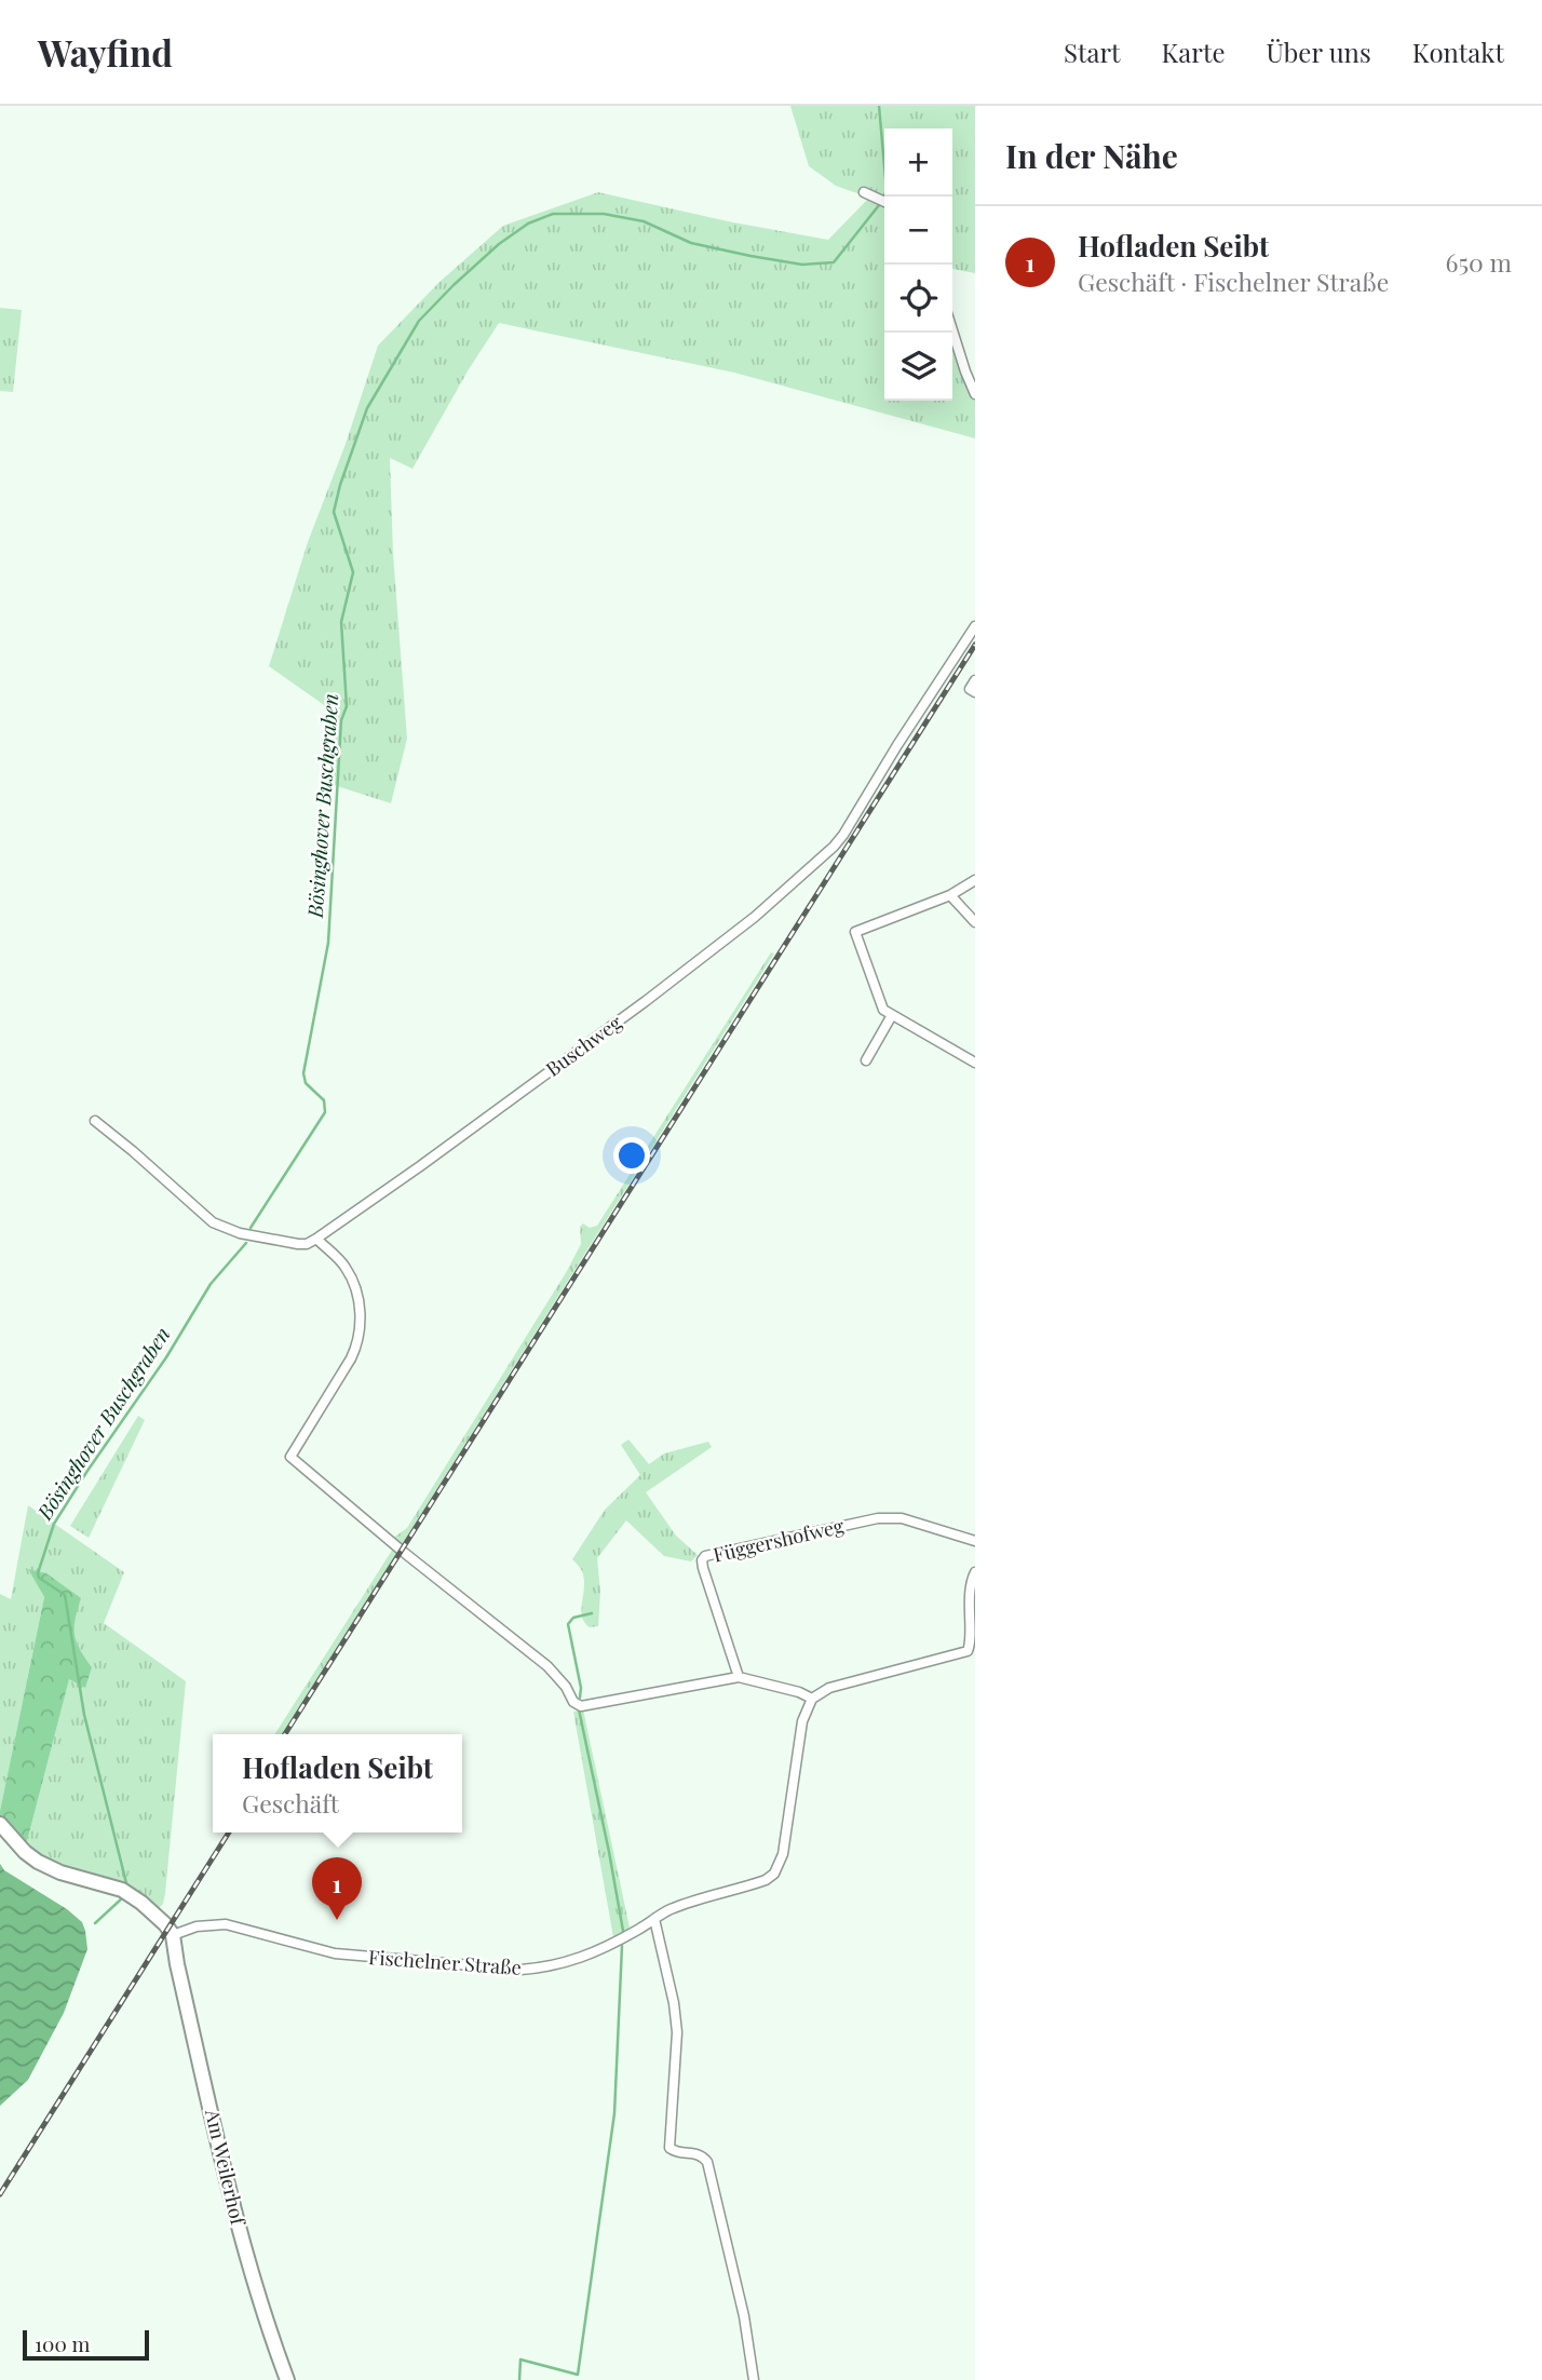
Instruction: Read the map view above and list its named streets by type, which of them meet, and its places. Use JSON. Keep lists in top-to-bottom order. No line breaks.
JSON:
{"streets":{"street":["Buschweg","Függershofweg","Fischelner Straße","Am Weilerhof"]},"crossings":[["Fischelner Straße","Am Weilerhof"]],"water":["Bösinghover Buschgraben"],"scale_bar":"100 m","page":{"header":"Wayfind","nav":["Start","Karte","Über uns","Kontakt"],"heading":"In der Nähe","map_buttons":["+","−"],"list":[{"mark":"1","name":"Hofladen Seibt","note":"Geschäft · Fischelner Straße","value":"650 m"}],"popup":["Hofladen Seibt","Geschäft"],"pins":"1","scale":"100 m"}}
